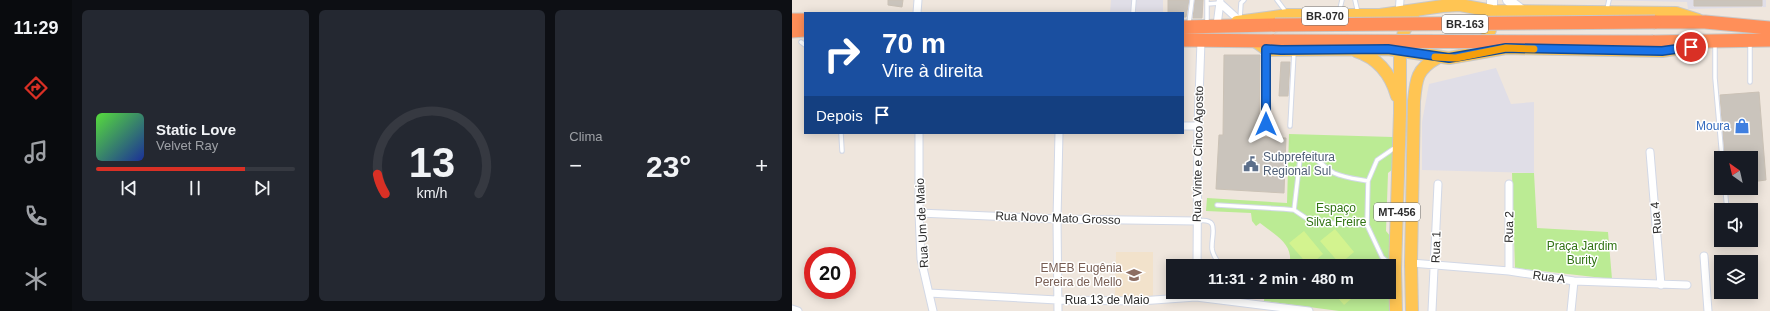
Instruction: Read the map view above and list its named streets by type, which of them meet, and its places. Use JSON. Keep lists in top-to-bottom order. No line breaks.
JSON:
{"streets":{"highway":["BR-163"],"main road":["BR-070","MT-456"],"street":["Rua Vinte e Cinco Agosto","Rua Novo Mato Grosso","Rua 4","Rua Um de Maio","Rua 2","Rua 1","Rua A","Rua 13 de Maio"]},"crossings":[["BR-070","BR-163"],["BR-070","MT-456"],["BR-163","Rua Vinte e Cinco Agosto"],["Rua Vinte e Cinco Agosto","Rua Novo Mato Grosso"],["MT-456","Rua A"],["Rua Novo Mato Grosso","Rua Um de Maio"],["Rua 4","Rua A"],["Rua Um de Maio","Rua 13 de Maio"],["Rua 2","Rua A"],["Rua 1","Rua A"]],"parks":["Espaço Silva Freire","Praça Jardim Burity"],"places":{"shop":["Moura"],"public building":["Subprefeitura Regional Sul"],"school or university":["EMEB Eugênia Pereira de Mello"]},"north":"top left","page":{"tabs":"11:29","tile":"Clima","turn":["70 m","Vire à direita"],"then":"Depois","song":["Static Love","Velvet Ray"],"heat":["−","23°","+"],"limit":"20","trip":"11:31 · 2 min · 480 m","gauge":["13","km/h"]}}
